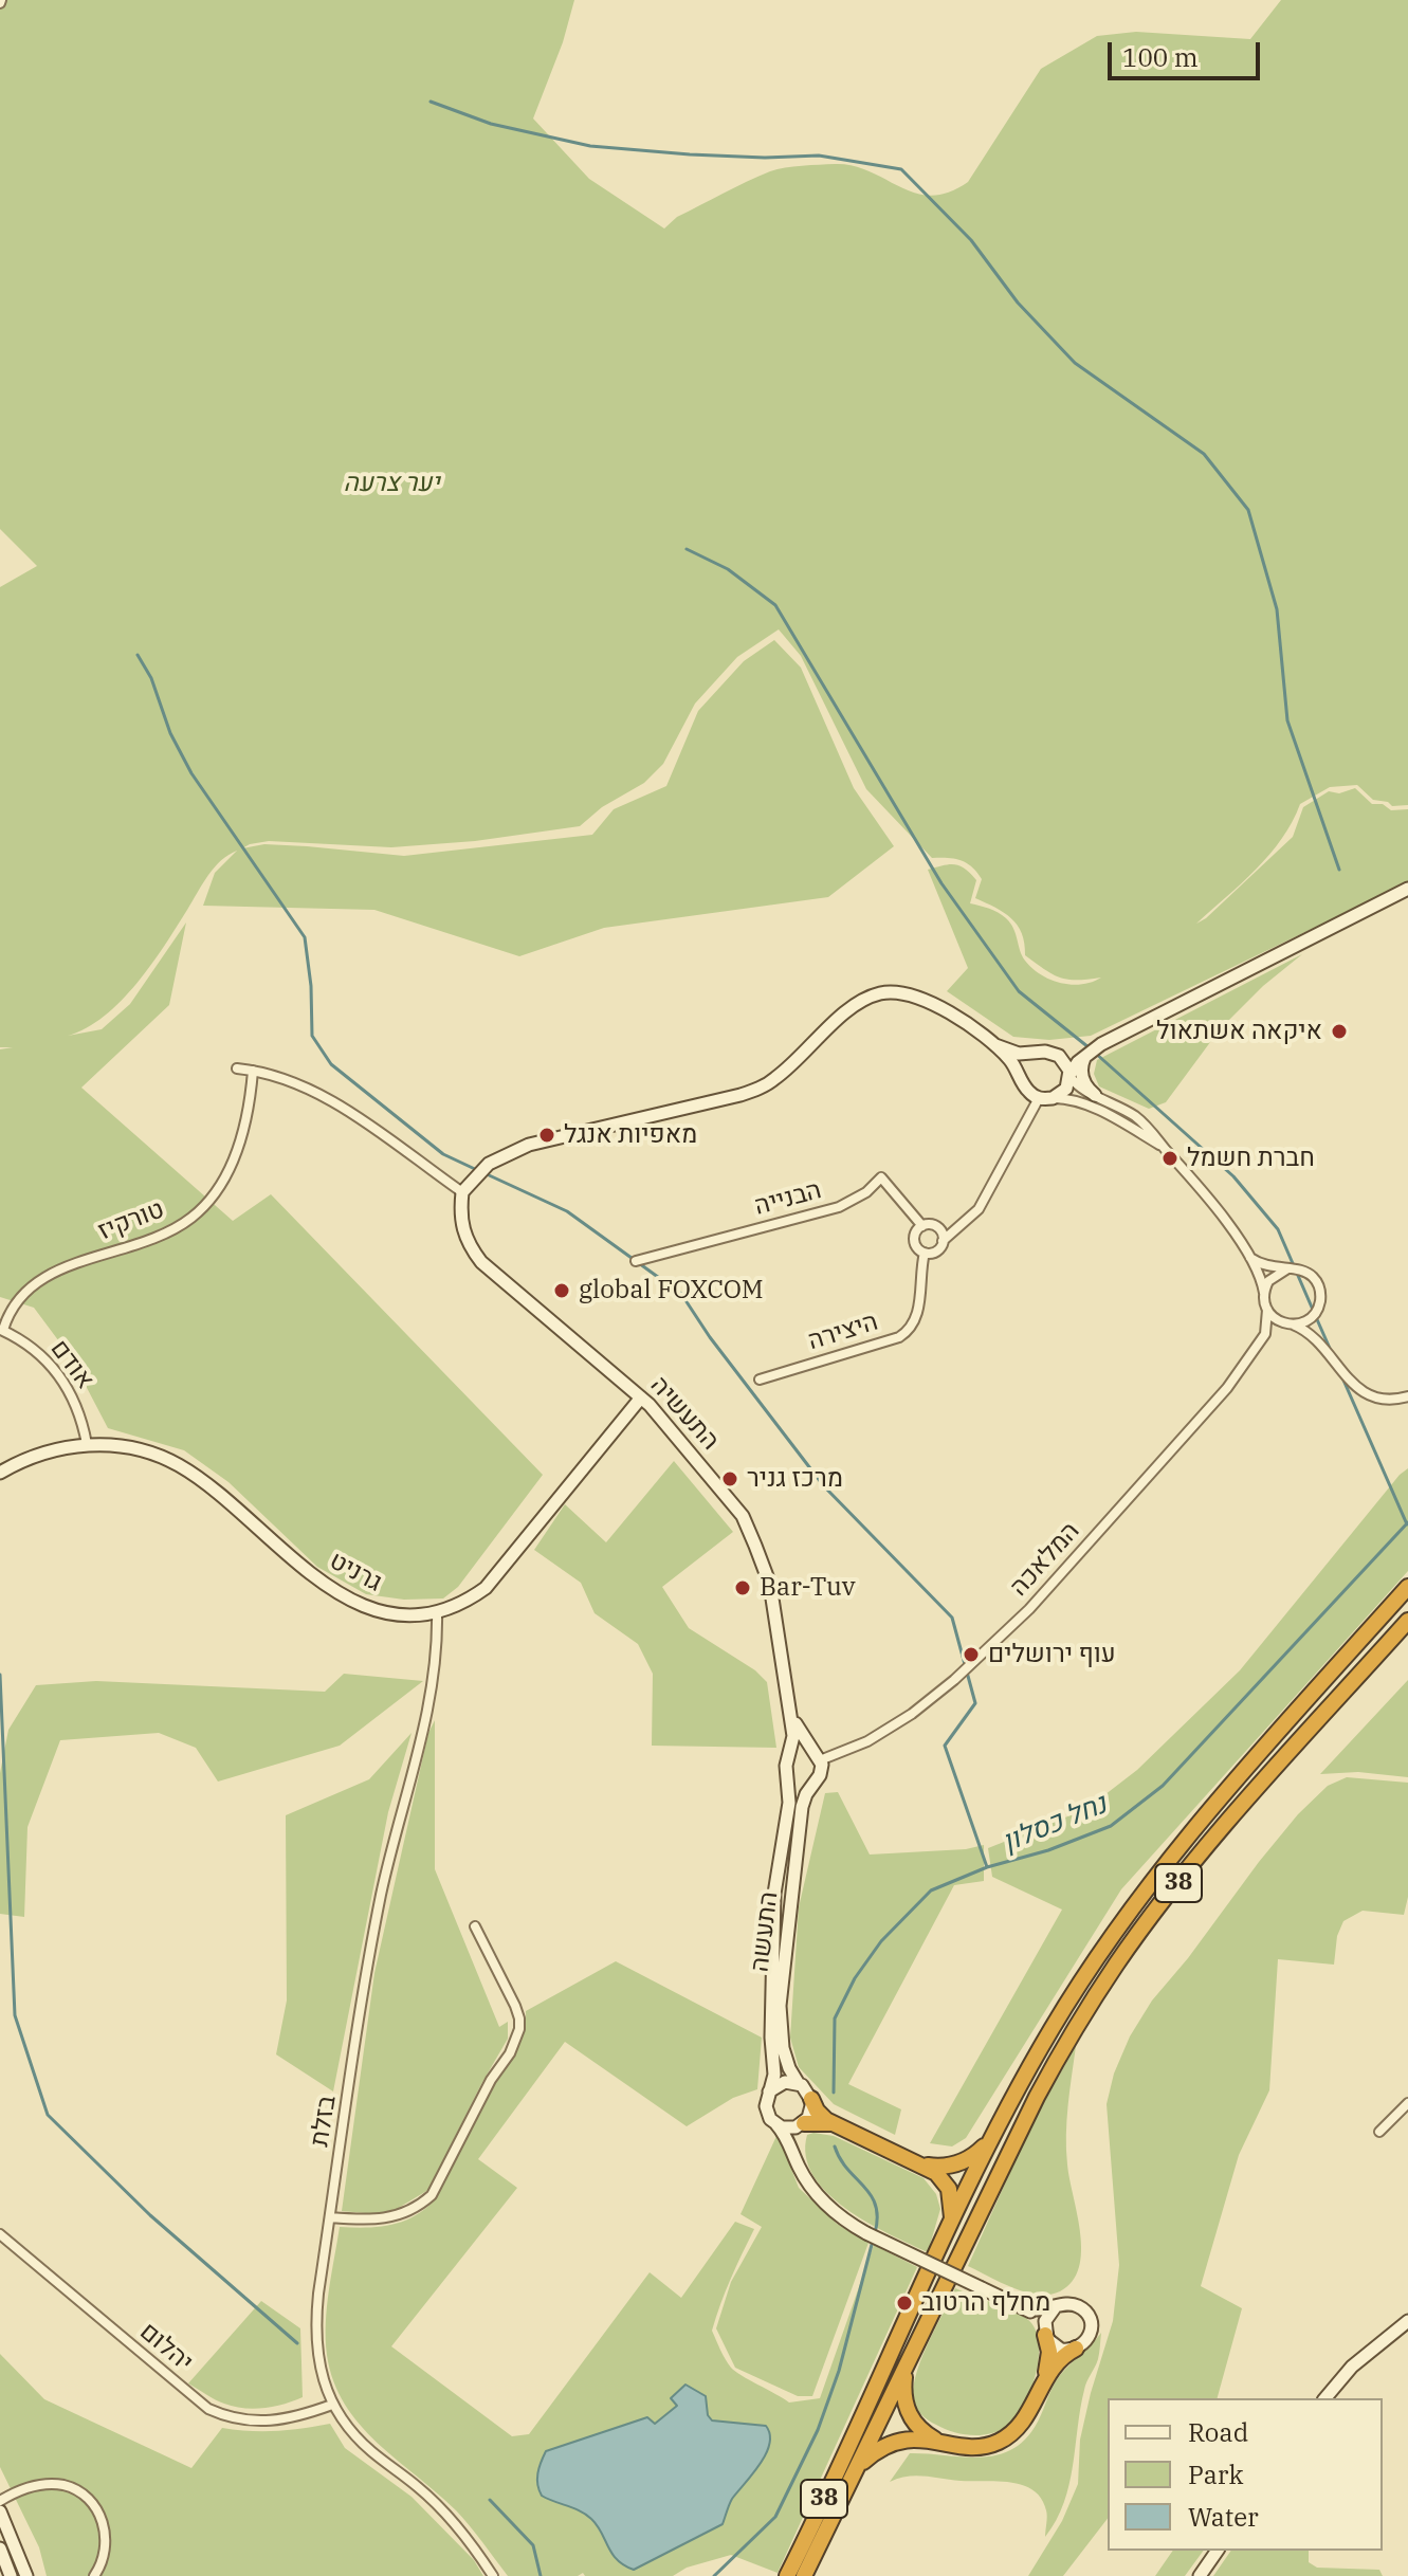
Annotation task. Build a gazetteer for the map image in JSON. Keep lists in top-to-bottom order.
{
  "streets": {
    "highway": ["38"],
    "street": [
      "הבנייה",
      "טורקיז",
      "היצירה",
      "אודם",
      "התעשיה",
      "המלאכה",
      "גרניט",
      "התעשה",
      "בזלת",
      "יהלום"
    ]
  },
  "crossings": [
    ["הבנייה", "היצירה"],
    ["טורקיז", "אודם"],
    ["אודם", "גרניט"],
    ["התעשיה", "המלאכה"],
    ["התעשיה", "גרניט"],
    ["התעשיה", "התעשה"],
    ["המלאכה", "התעשה"],
    ["גרניט", "בזלת"],
    ["בזלת", "יהלום"]
  ],
  "water": ["נחל כסלון"],
  "parks": ["יער צרעה"],
  "places": [
    "איקאה אשתאול",
    "מאפיות אנגל",
    "חברת חשמל",
    "global FOXCOM",
    "מרכז גניר",
    "Bar-Tuv",
    "עוף ירושלים",
    "מחלף הרטוב"
  ],
  "legend": ["Road", "Park", "Water"],
  "scale_bar": "100 m"
}
